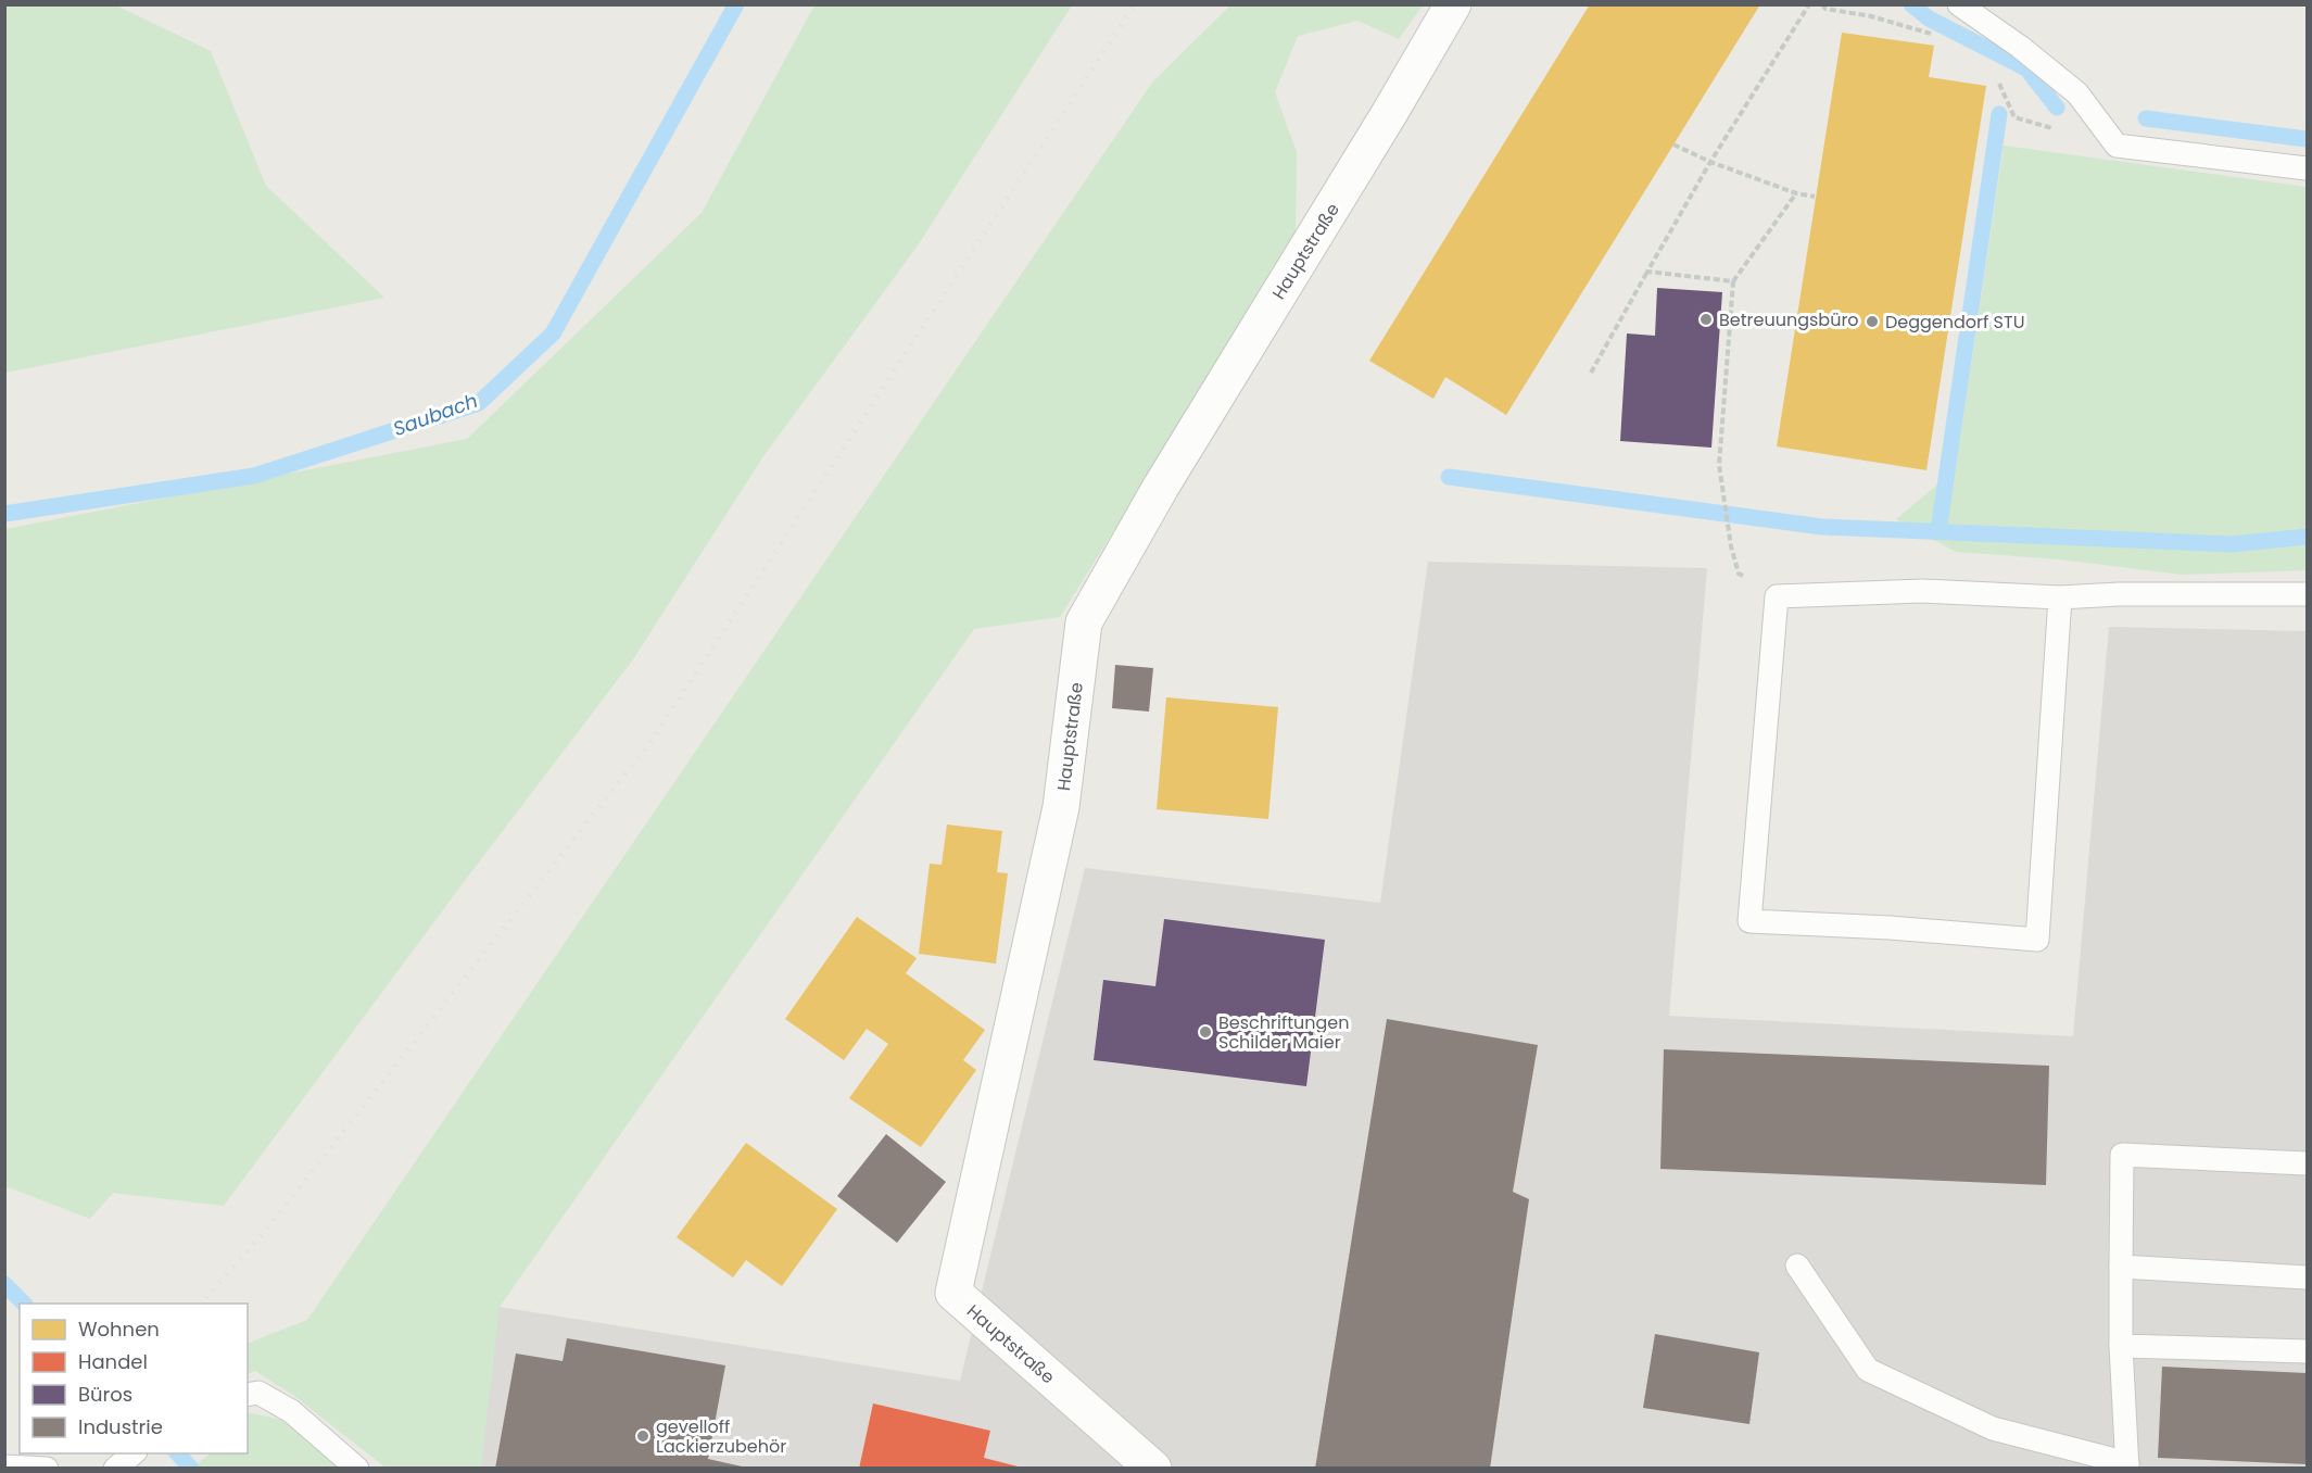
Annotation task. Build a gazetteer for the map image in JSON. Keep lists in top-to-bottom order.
{
  "streets": {
    "street": ["Hauptstraße"]
  },
  "water": ["Saubach"],
  "places": [
    "Betreuungsbüro",
    "Deggendorf STU",
    "Beschriftungen Schilder Maier",
    "gevelloff Lackierzubehör"
  ],
  "legend": [
    "Wohnen",
    "Handel",
    "Büros",
    "Industrie"
  ]
}
